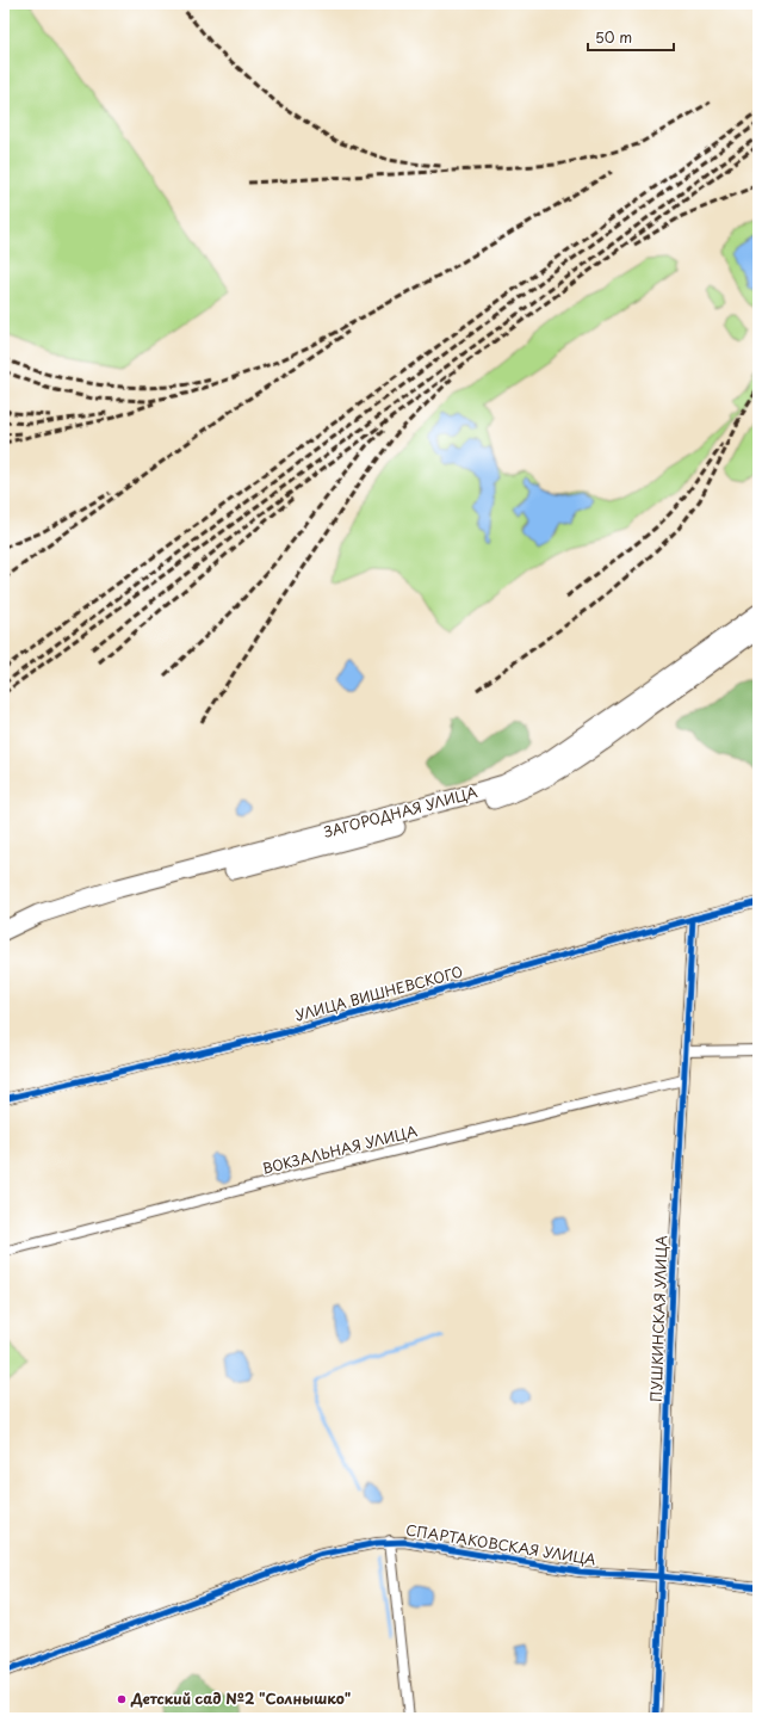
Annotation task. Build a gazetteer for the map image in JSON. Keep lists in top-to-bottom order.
{
  "streets": {
    "highway": ["ЗАГОРОДНАЯ УЛИЦА"],
    "street": [
      "УЛИЦА ВИШНЕВСКОГО",
      "ВОКЗАЛЬНАЯ УЛИЦА",
      "ПУШКИНСКАЯ УЛИЦА",
      "СПАРТАКОВСКАЯ УЛИЦА"
    ]
  },
  "crossings": [
    ["УЛИЦА ВИШНЕВСКОГО", "ПУШКИНСКАЯ УЛИЦА"],
    ["ВОКЗАЛЬНАЯ УЛИЦА", "ПУШКИНСКАЯ УЛИЦА"],
    ["ПУШКИНСКАЯ УЛИЦА", "СПАРТАКОВСКАЯ УЛИЦА"]
  ],
  "places": ["Детский сад №2 \"Солнышко\""],
  "scale_bar": "50 m"
}
